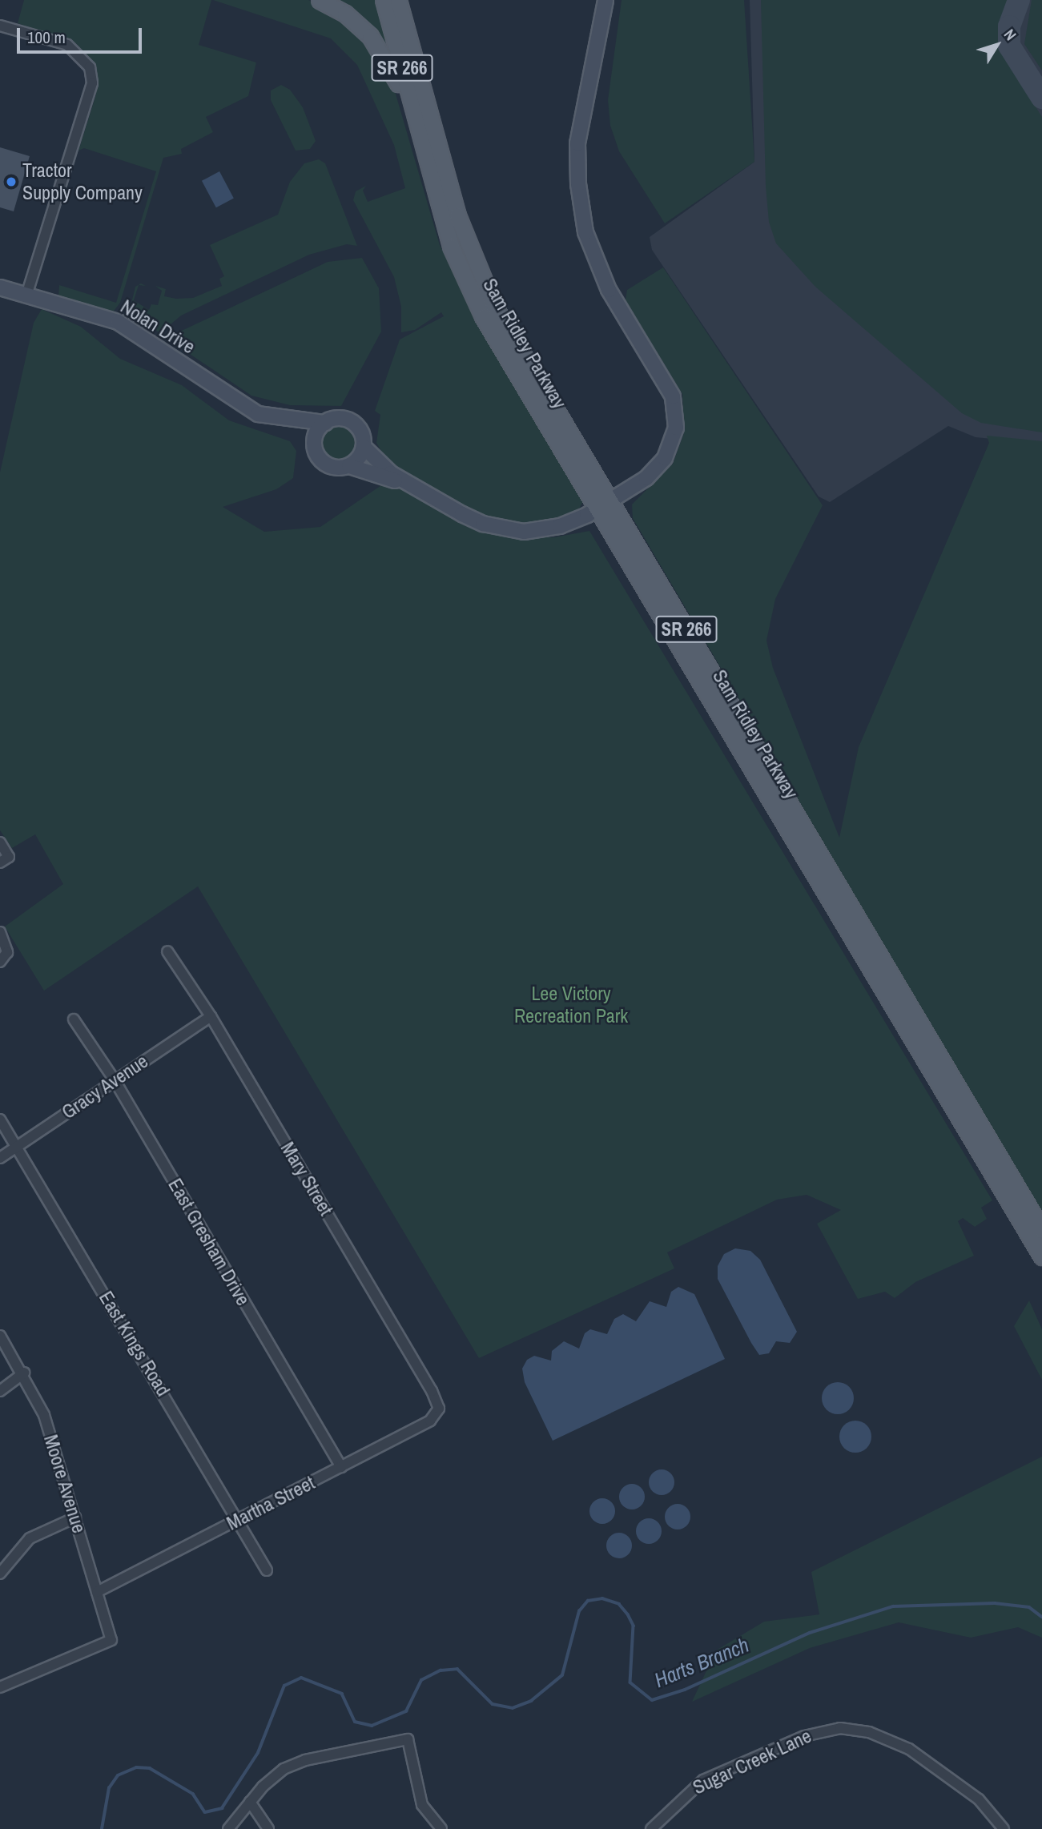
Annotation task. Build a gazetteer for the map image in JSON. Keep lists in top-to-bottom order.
{
  "streets": {
    "main road": ["SR 266", "Sam Ridley Parkway"],
    "street": [
      "Nolan Drive",
      "Gracy Avenue",
      "Mary Street",
      "East Gresham Drive",
      "East Kings Road",
      "Moore Avenue",
      "Martha Street",
      "Sugar Creek Lane"
    ]
  },
  "crossings": [
    ["Gracy Avenue", "Mary Street"],
    ["Gracy Avenue", "East Gresham Drive"],
    ["Gracy Avenue", "East Kings Road"],
    ["Mary Street", "Martha Street"],
    ["East Gresham Drive", "Martha Street"],
    ["East Kings Road", "Martha Street"],
    ["Moore Avenue", "Martha Street"]
  ],
  "water": ["Harts Branch"],
  "parks": ["Lee Victory Recreation Park"],
  "places": ["Tractor Supply Company"],
  "scale_bar": "100 m",
  "north": "top right"
}
